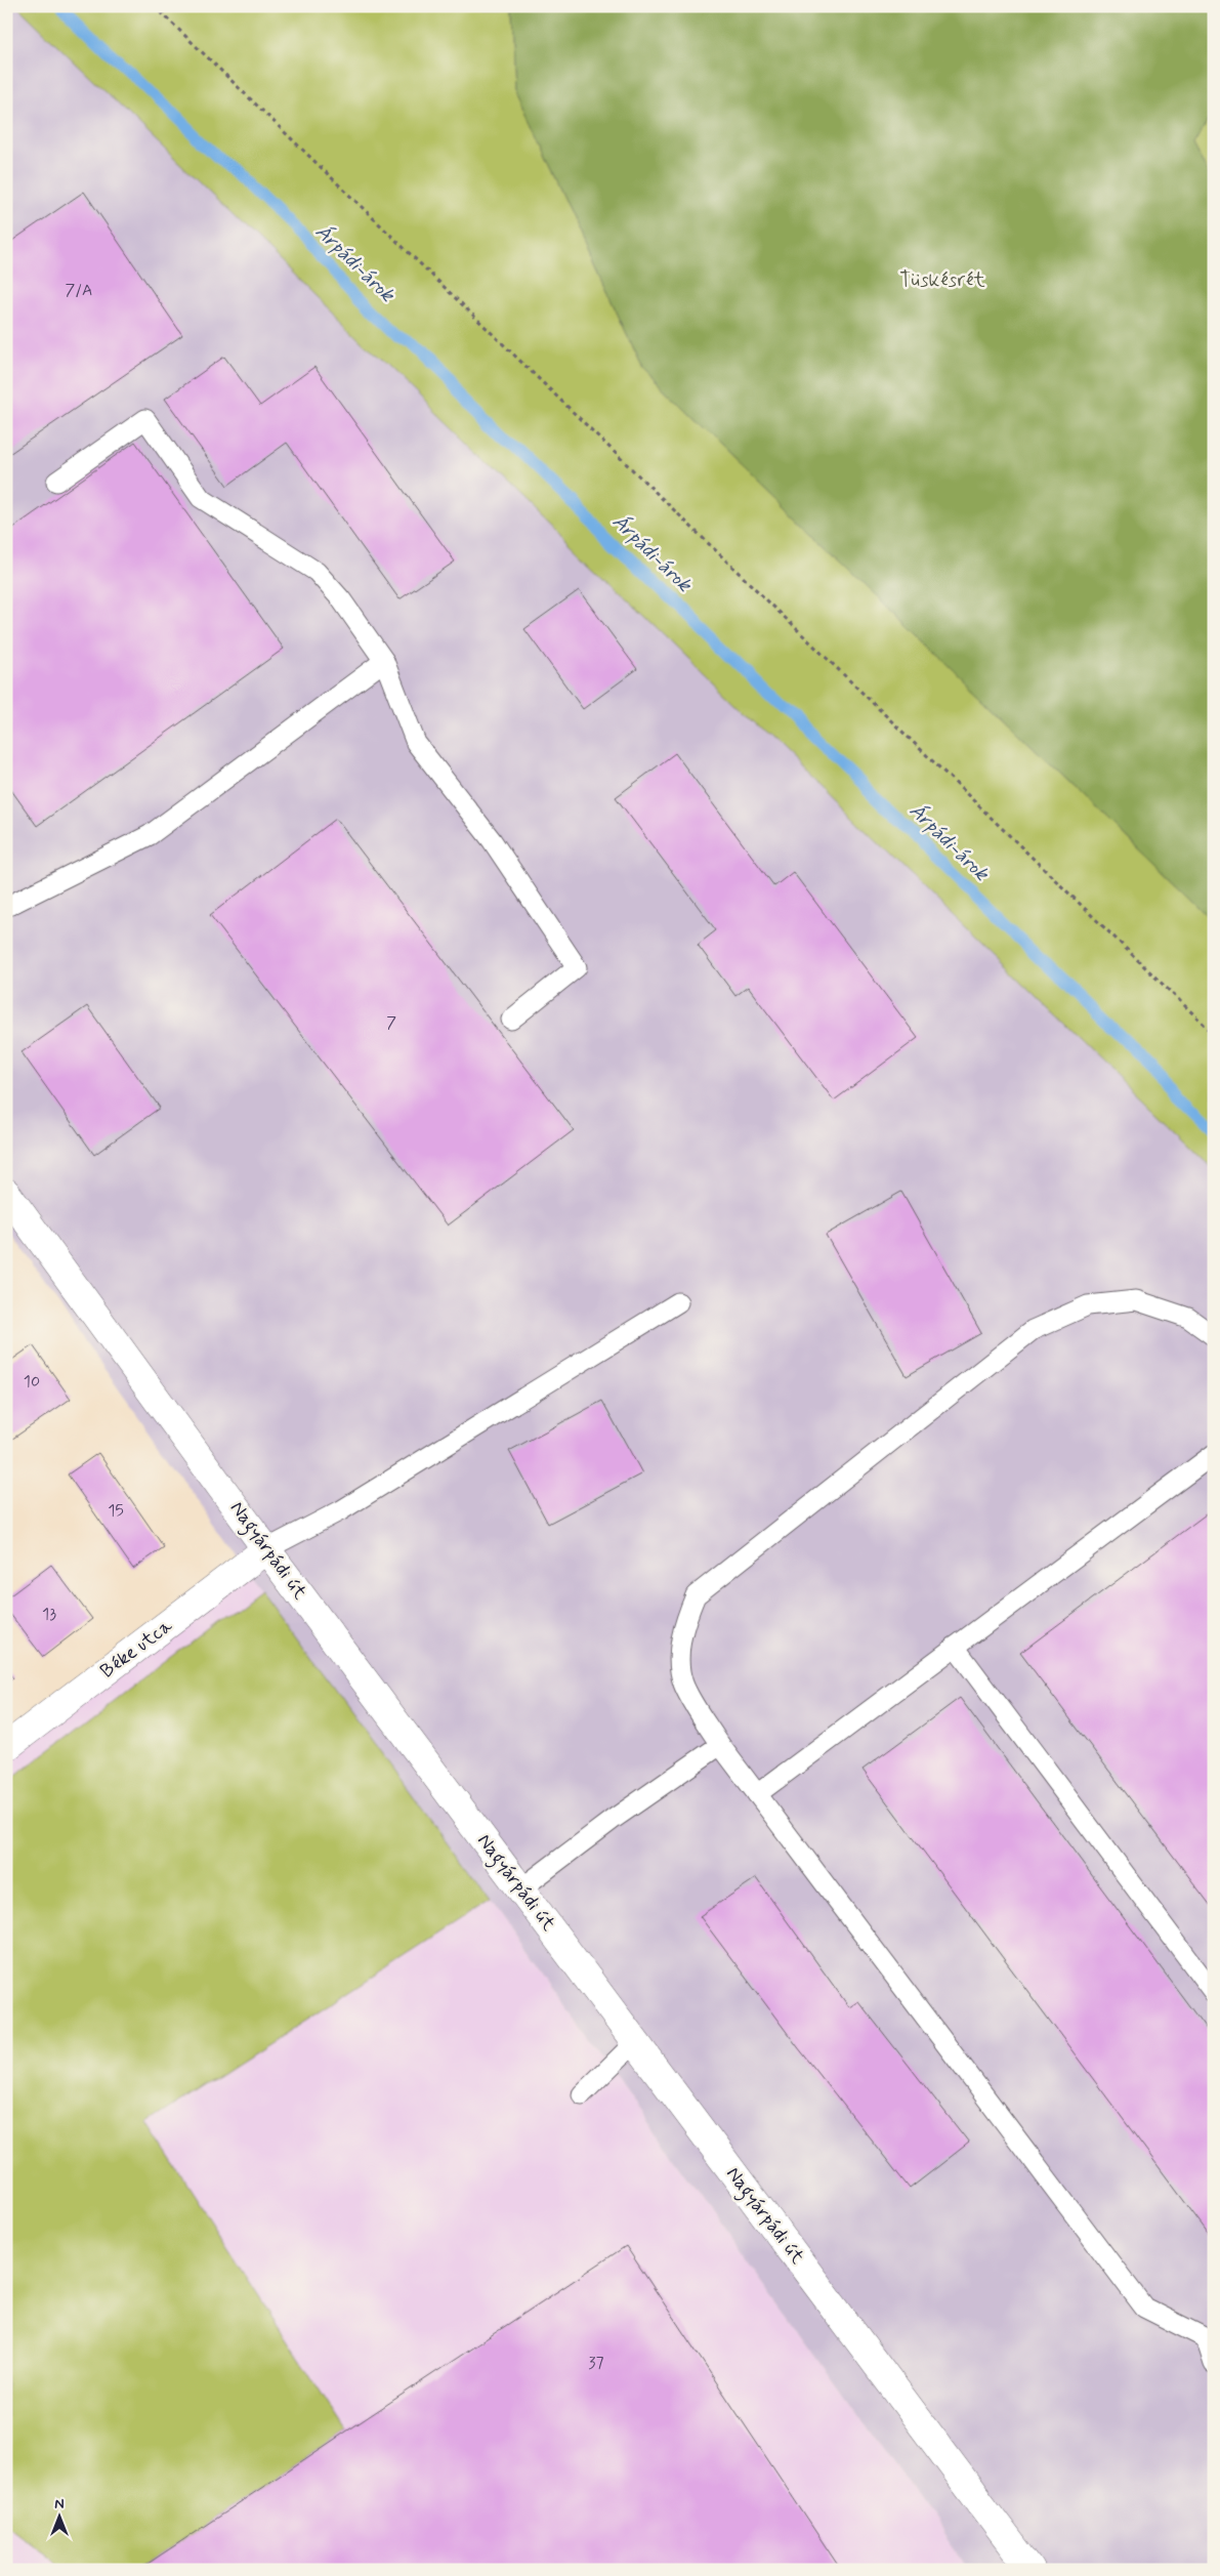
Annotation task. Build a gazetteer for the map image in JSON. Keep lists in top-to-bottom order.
{
  "streets": {
    "street": ["Nagyárpádi út", "Béke utca"]
  },
  "crossings": [
    ["Nagyárpádi út", "Béke utca"]
  ],
  "water": ["Árpádi-árok"],
  "parks": ["Tüskésrét"],
  "house_numbers": [
    "7/A",
    "7",
    "10",
    "15",
    "13",
    "37"
  ],
  "north": "top"
}
